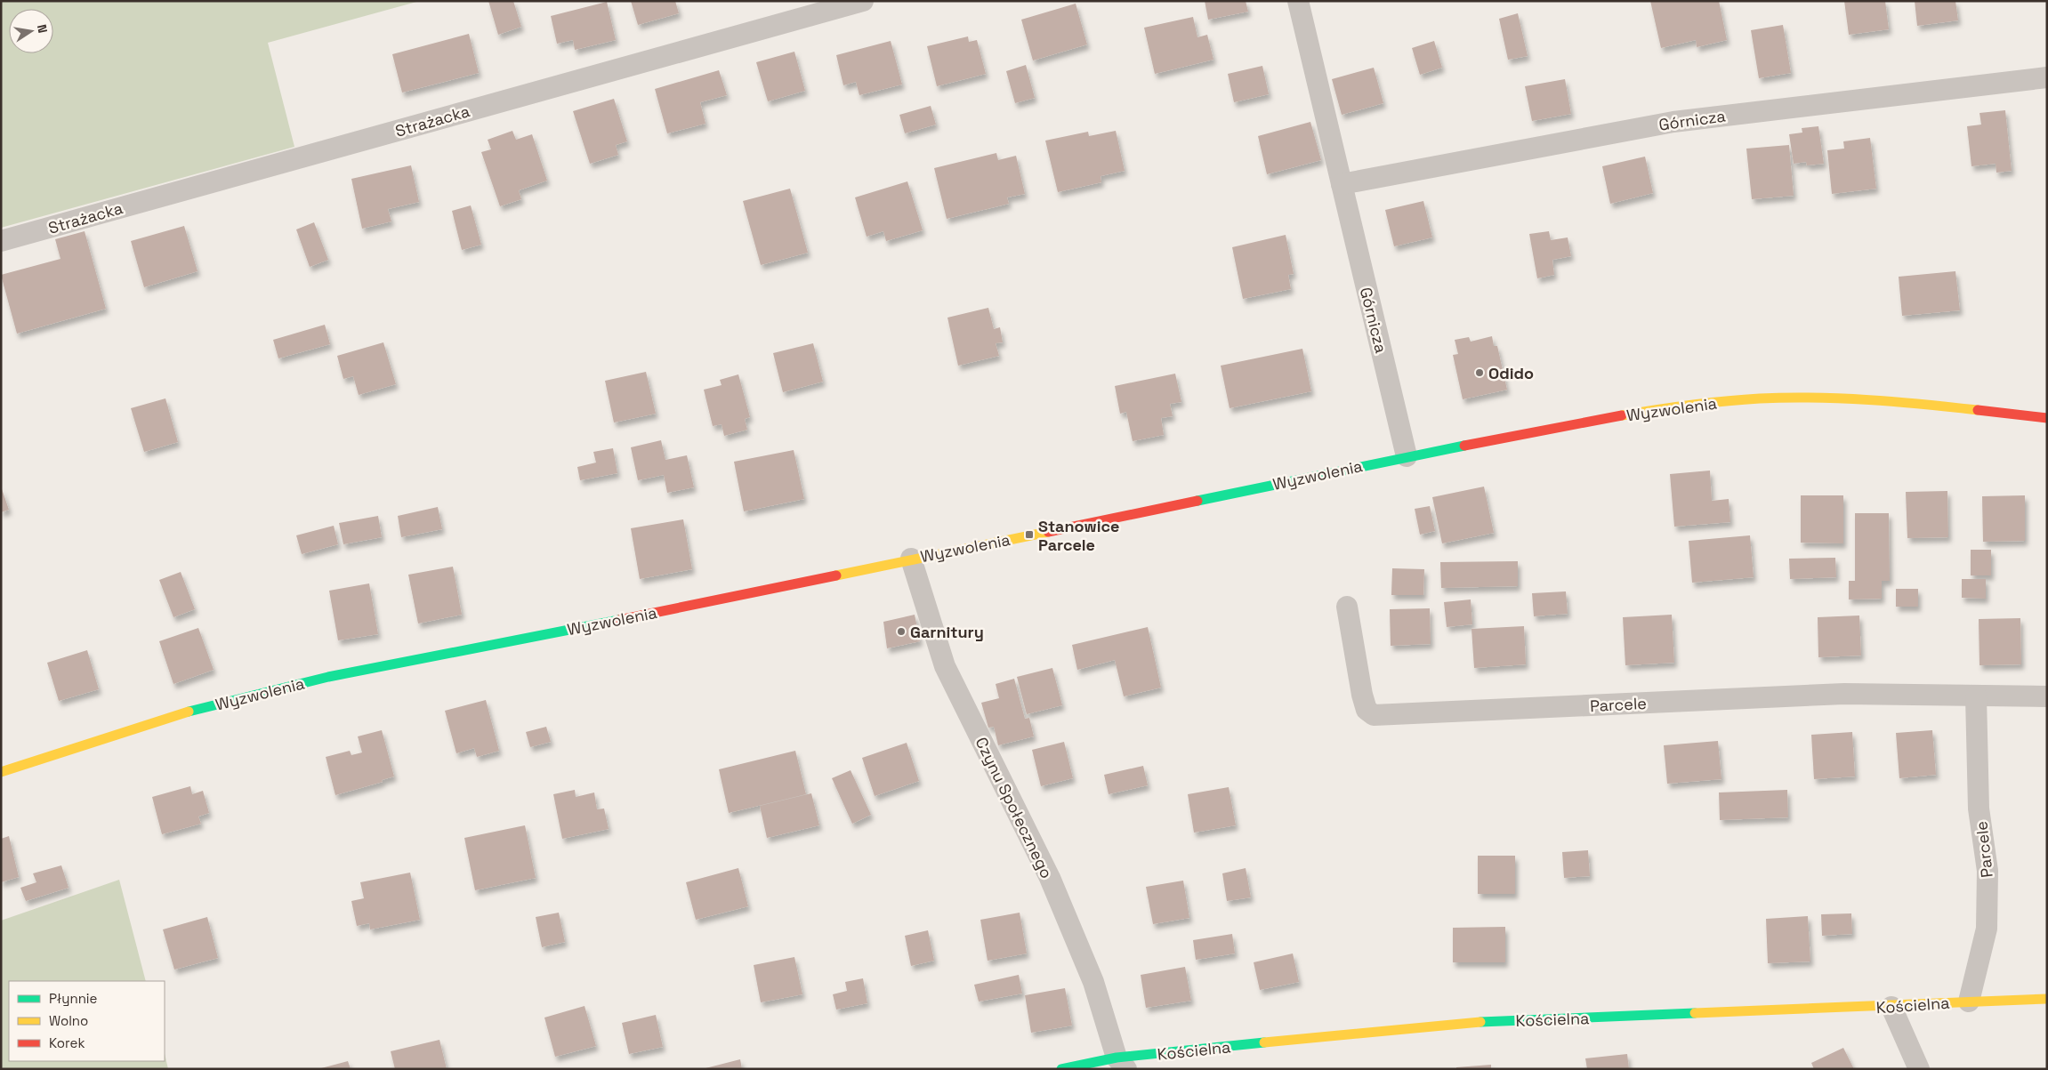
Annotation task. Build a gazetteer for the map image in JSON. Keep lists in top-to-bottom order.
{
  "streets": {
    "main road": ["Wyzwolenia", "Kościelna"],
    "street": [
      "Górnicza",
      "Strażacka",
      "Parcele",
      "Czynu Społecznego"
    ]
  },
  "crossings": [
    ["Górnicza", "Wyzwolenia"],
    ["Wyzwolenia", "Czynu Społecznego"],
    ["Parcele", "Kościelna"],
    ["Czynu Społecznego", "Kościelna"]
  ],
  "places": {
    "other": ["Odido", "Garnitury"],
    "transit": ["Stanowice Parcele"]
  },
  "legend": ["Płynnie", "Wolno", "Korek"],
  "north": "right"
}
